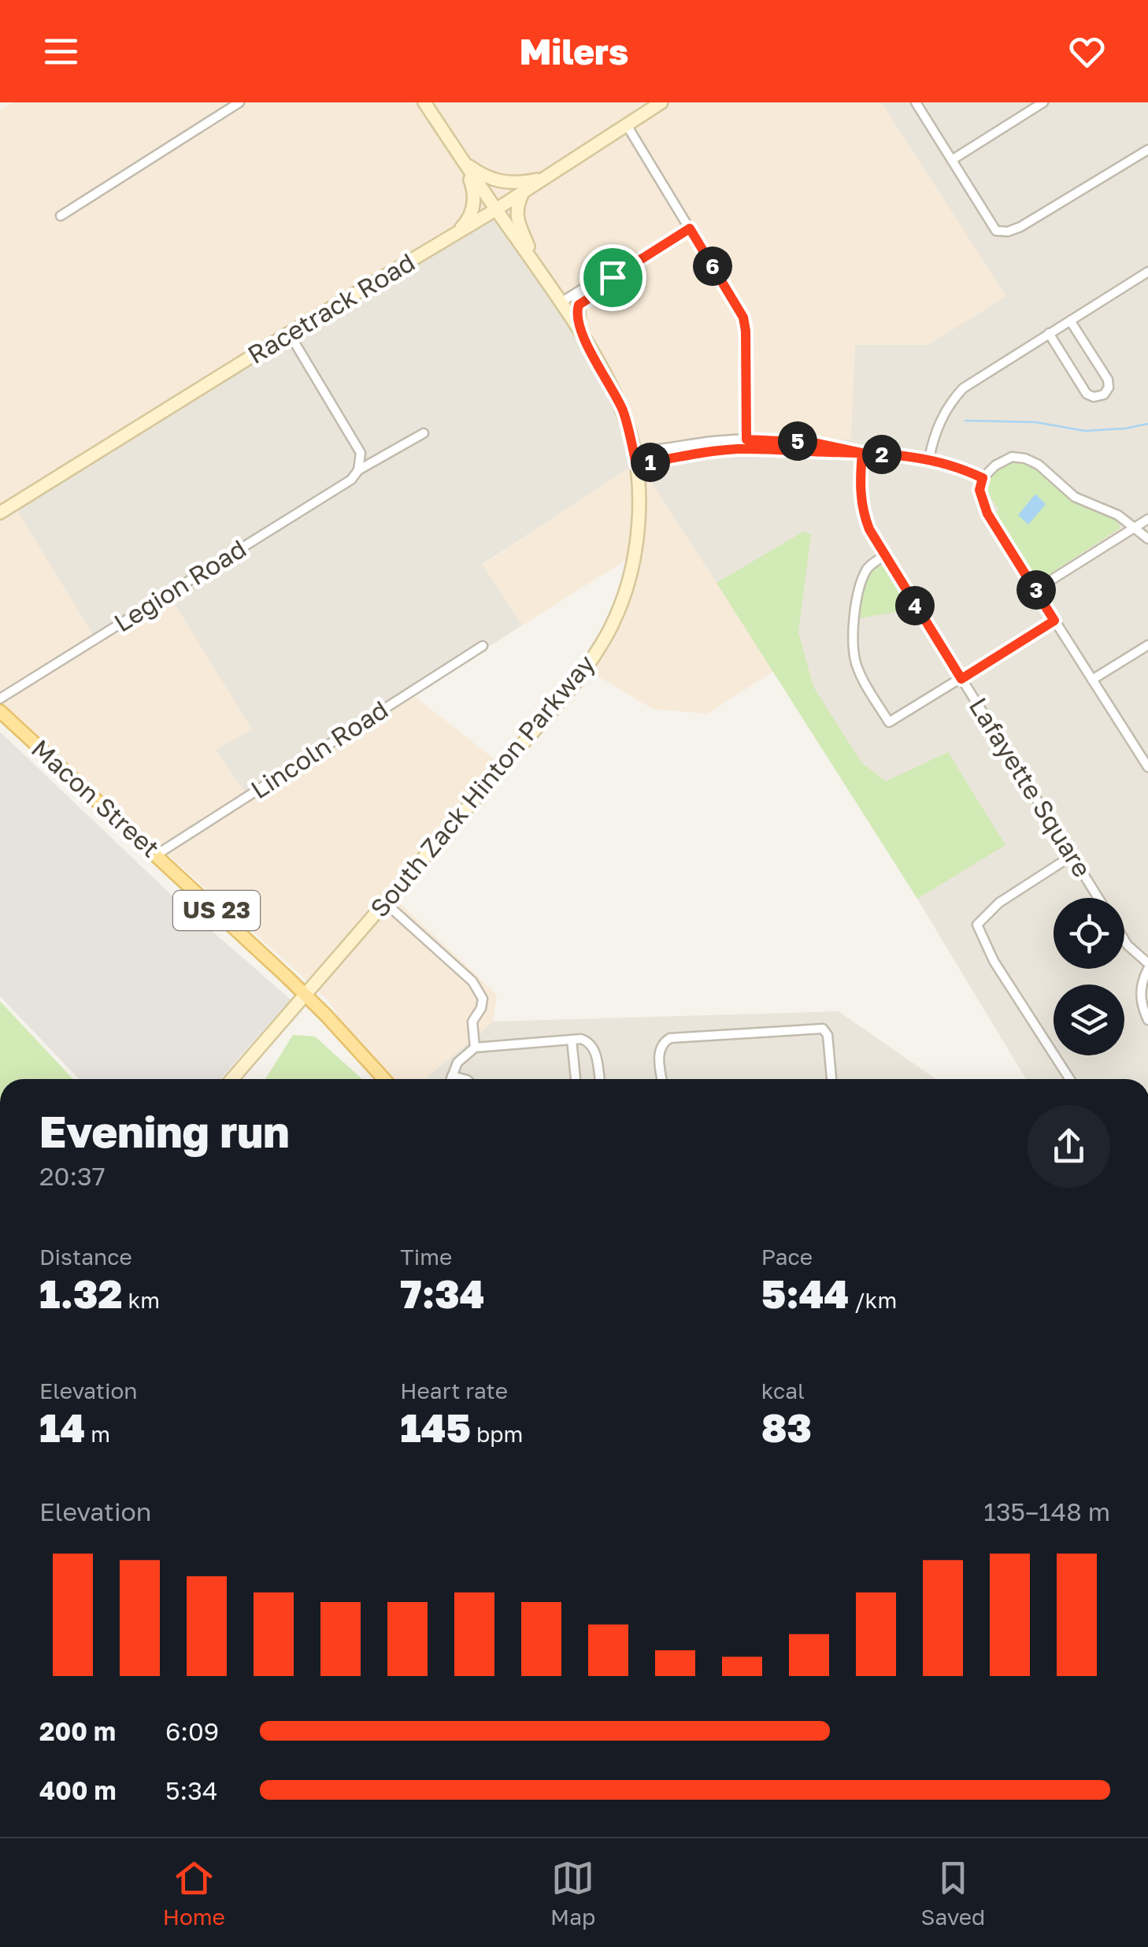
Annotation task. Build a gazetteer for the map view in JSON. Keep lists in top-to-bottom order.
{
  "streets": {
    "main road": [
      "Racetrack Road",
      "South Zack Hinton Parkway",
      "Macon Street",
      "US 23"
    ],
    "street": ["Legion Road", "Lincoln Road", "Lafayette Square"]
  },
  "crossings": [
    ["Racetrack Road", "South Zack Hinton Parkway"],
    ["Lincoln Road", "Macon Street"],
    ["South Zack Hinton Parkway", "Macon Street"]
  ],
  "page": {
    "header": "Milers",
    "pins": [
      "6",
      "5",
      "2",
      "1",
      "3",
      "4"
    ],
    "heading": ["Evening run", "20:37"],
    "stats": [
      ["Distance", "1.32 km"],
      ["Time", "7:34"],
      ["Pace", "5:44 /km"],
      ["Elevation", "14 m"],
      ["Heart rate", "145 bpm"],
      ["kcal", "83"]
    ],
    "chart": ["Elevation", "135–148 m"],
    "list": [
      {
        "name": "200 m",
        "note": "6:09"
      },
      {
        "name": "400 m",
        "note": "5:34"
      }
    ],
    "tabs": ["Home", "Map", "Saved"]
  }
}
